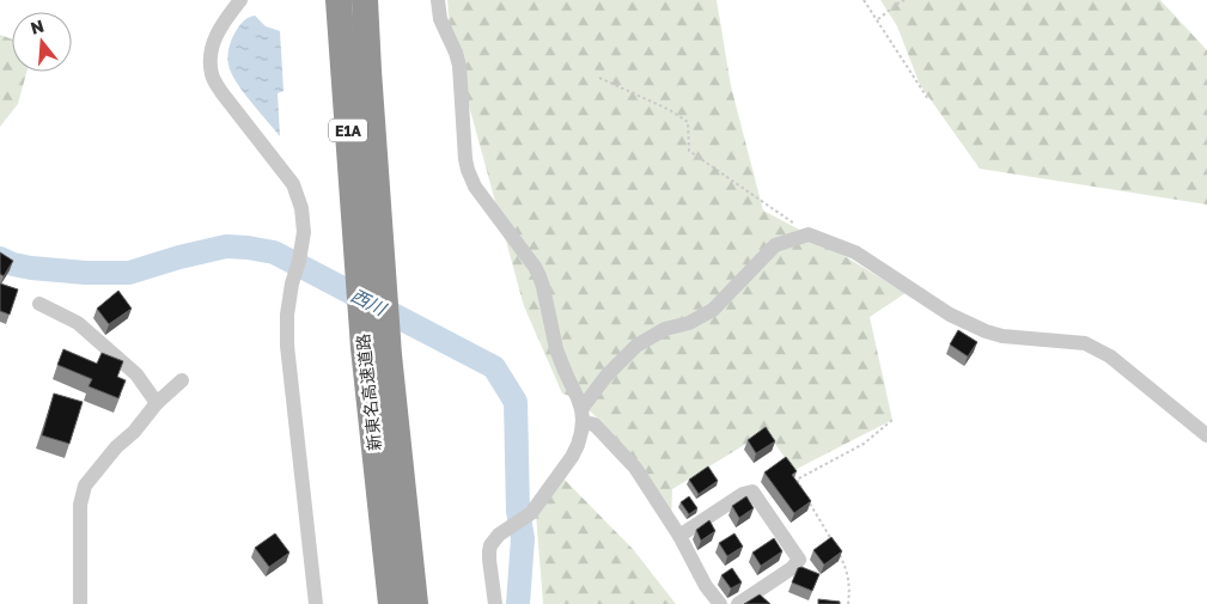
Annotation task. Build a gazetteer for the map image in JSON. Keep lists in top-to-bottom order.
{
  "streets": {
    "highway": ["E1A", "新東名高速道路"]
  },
  "water": ["西川"],
  "north": "top"
}
